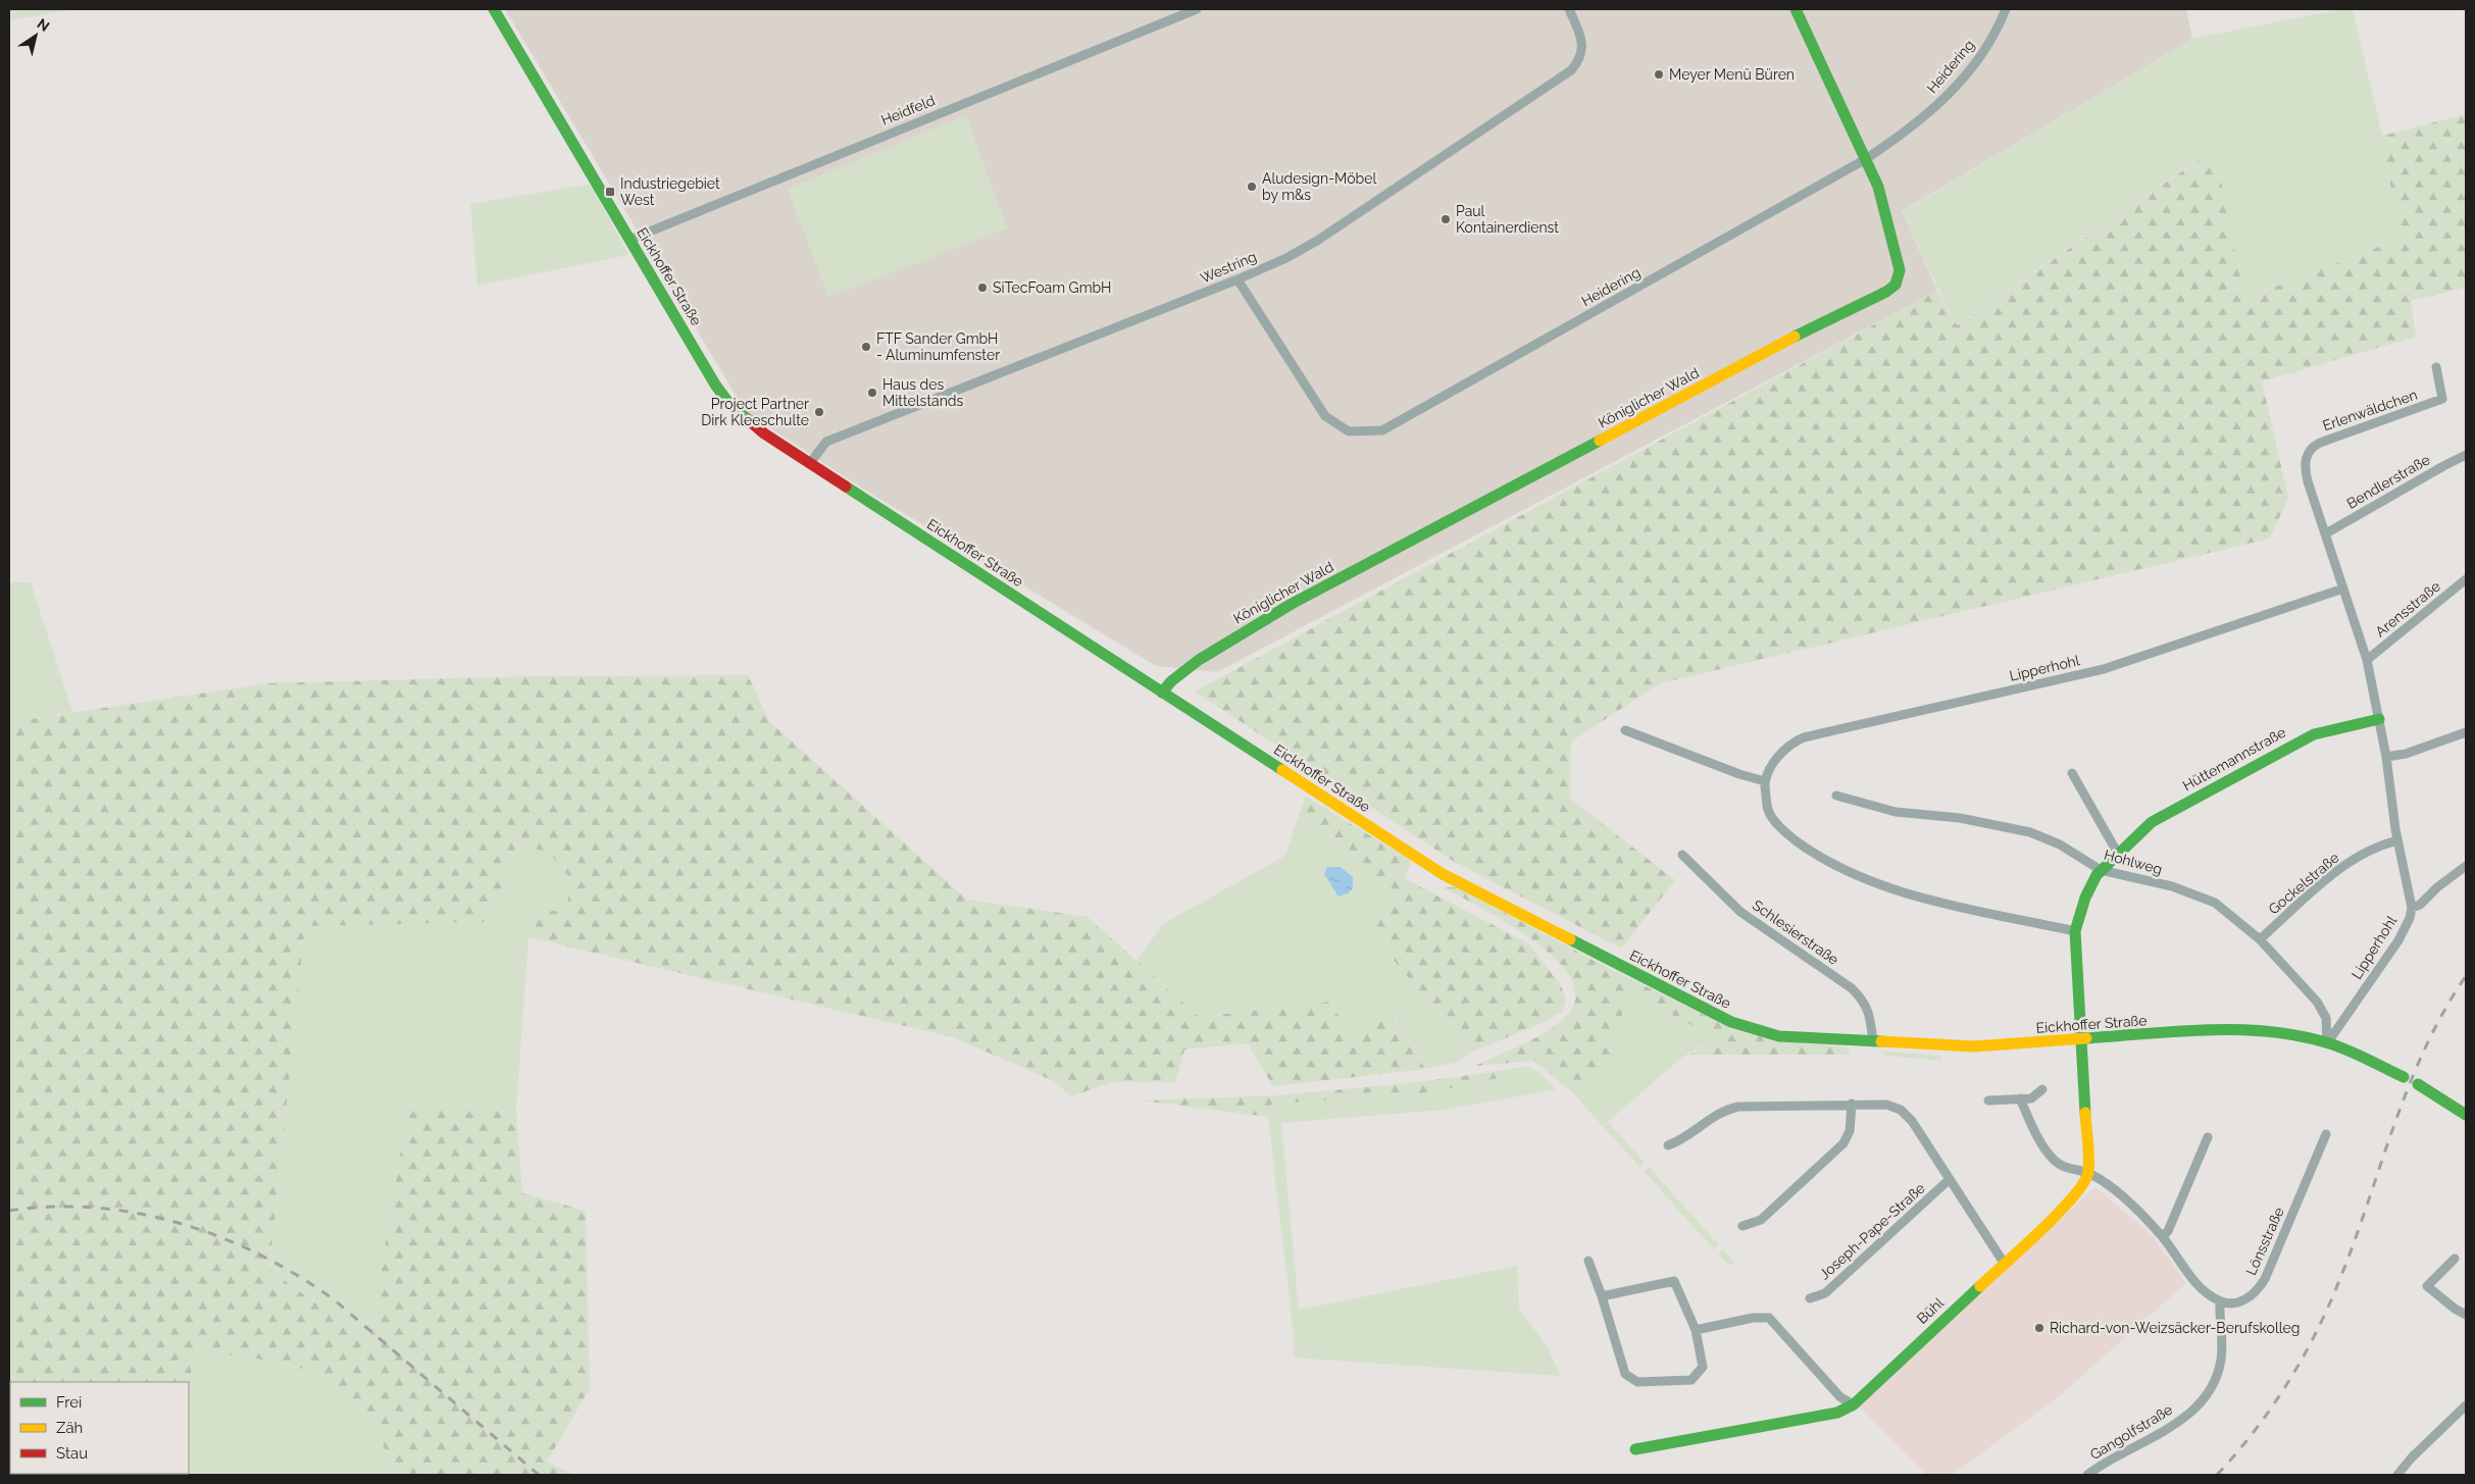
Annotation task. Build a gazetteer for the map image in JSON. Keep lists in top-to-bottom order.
{
  "streets": {
    "main road": [
      "Eickhoffer Straße",
      "Königlicher Wald",
      "Hüttemannstraße",
      "Bühl"
    ],
    "street": [
      "Heidering",
      "Heidfeld",
      "Westring",
      "Erlenwäldchen",
      "Bendlerstraße",
      "Arensstraße",
      "Lipperhohl",
      "Hohlweg",
      "Gockelstraße",
      "Schlesierstraße",
      "Joseph-Pape-Straße",
      "Lönsstraße",
      "Gangolfstraße"
    ]
  },
  "crossings": [
    ["Heidering", "Westring"],
    ["Heidering", "Königlicher Wald"],
    ["Heidfeld", "Eickhoffer Straße"],
    ["Westring", "Eickhoffer Straße"],
    ["Eickhoffer Straße", "Königlicher Wald"],
    ["Eickhoffer Straße", "Lipperhohl"],
    ["Eickhoffer Straße", "Hüttemannstraße"],
    ["Eickhoffer Straße", "Hohlweg"],
    ["Eickhoffer Straße", "Schlesierstraße"],
    ["Erlenwäldchen", "Lipperhohl"],
    ["Bendlerstraße", "Lipperhohl"],
    ["Arensstraße", "Lipperhohl"],
    ["Lipperhohl", "Hüttemannstraße"],
    ["Lipperhohl", "Hohlweg"],
    ["Lipperhohl", "Gockelstraße"],
    ["Hüttemannstraße", "Hohlweg"],
    ["Hohlweg", "Gockelstraße"],
    ["Lönsstraße", "Gangolfstraße"]
  ],
  "places": {
    "other": [
      "Meyer Menü Büren",
      "Aludesign-Möbel by m&s",
      "Paul Kontainerdienst",
      "SiTecFoam GmbH",
      "FTF Sander GmbH - Aluminumfenster",
      "Haus des Mittelstands",
      "Project Partner Dirk Kleeschulte",
      "Richard-von-Weizsäcker-Berufskolleg"
    ],
    "transit": ["Industriegebiet West"]
  },
  "legend": ["Frei", "Zäh", "Stau"],
  "north": "top right"
}
